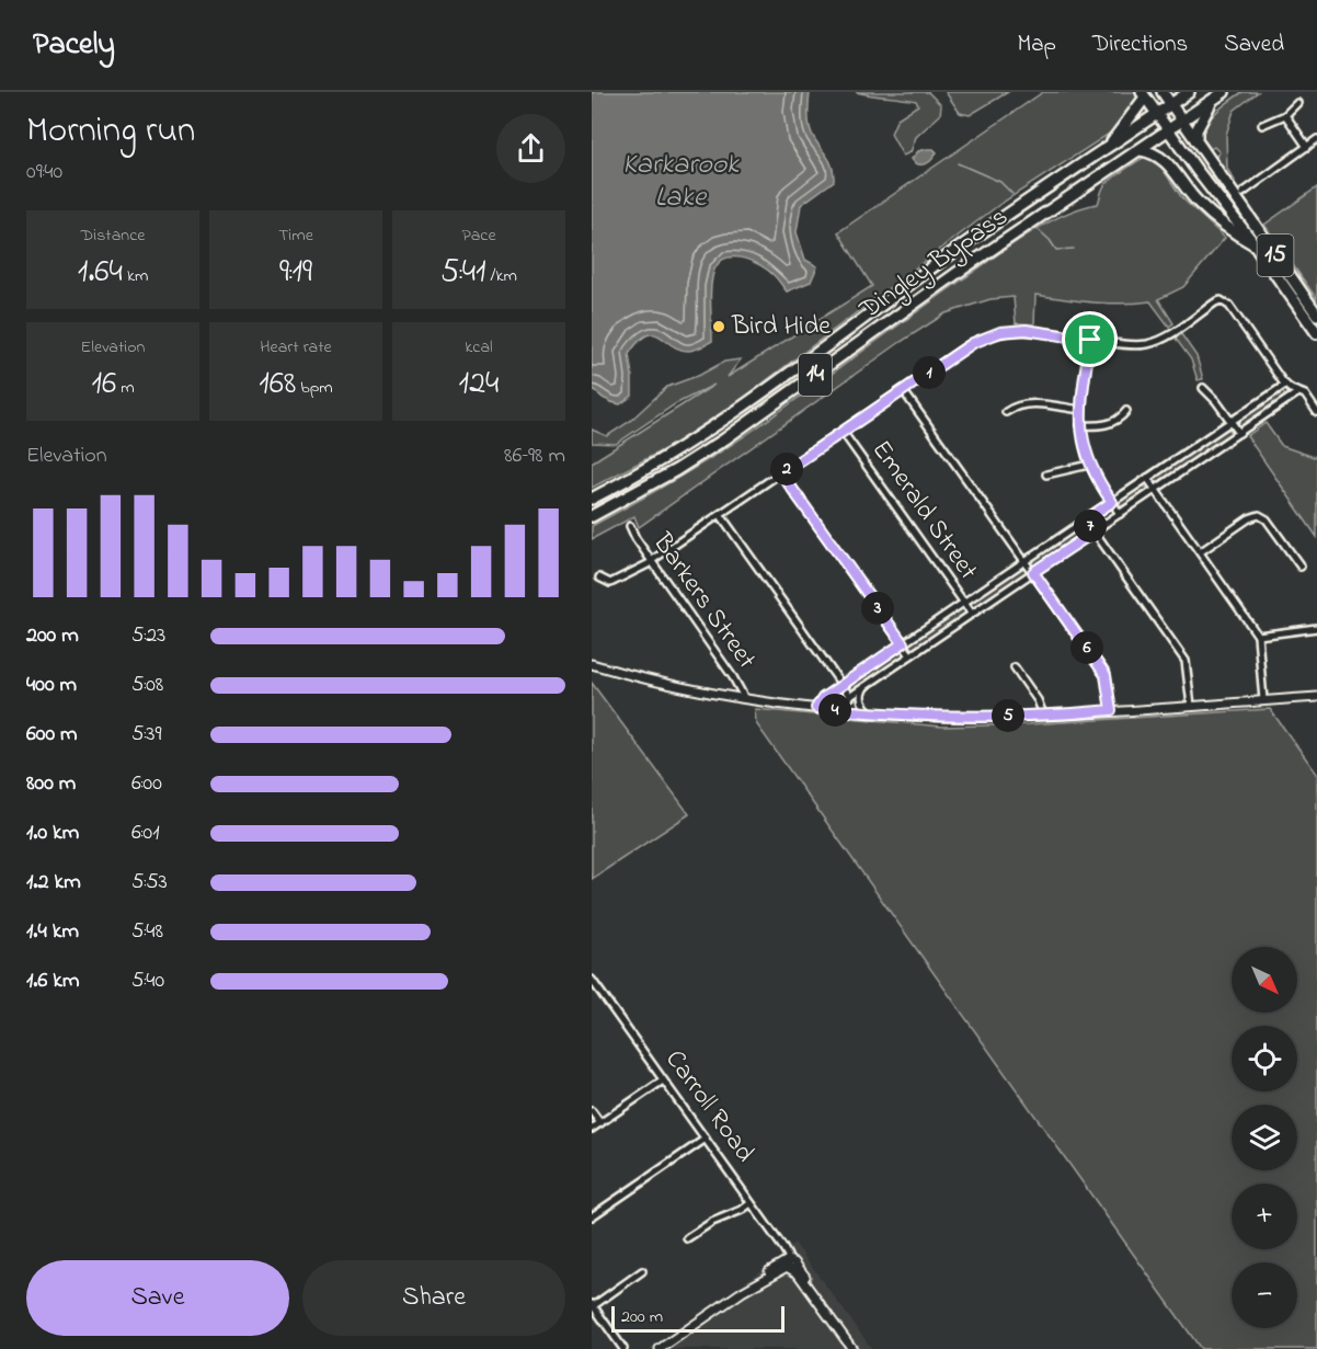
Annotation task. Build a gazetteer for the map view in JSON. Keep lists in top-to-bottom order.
{
  "streets": {
    "highway": ["15", "Dingley Bypass", "14"],
    "main road": ["Carroll Road"],
    "street": ["Emerald Street", "Barkers Street"]
  },
  "crossings": [
    ["15", "Dingley Bypass"],
    ["15", "14"],
    ["Dingley Bypass", "14"]
  ],
  "water": ["Karkarook Lake"],
  "places": ["Bird Hide"],
  "scale_bar": "200 m",
  "north": "bottom right",
  "page": {
    "header": "Pacely",
    "nav": ["Map", "Directions", "Saved"],
    "heading": ["Morning run", "09:40"],
    "stats": [
      ["Distance", "1.64 km"],
      ["Time", "9:19"],
      ["Pace", "5:41 /km"],
      ["Elevation", "16 m"],
      ["Heart rate", "168 bpm"],
      ["kcal", "124"]
    ],
    "pins": [
      "1",
      "2",
      "7",
      "3",
      "6",
      "4",
      "5"
    ],
    "chart": ["Elevation", "86–98 m"],
    "list": [
      {
        "name": "200 m",
        "note": "5:23"
      },
      {
        "name": "400 m",
        "note": "5:08"
      },
      {
        "name": "600 m",
        "note": "5:39"
      },
      {
        "name": "800 m",
        "note": "6:00"
      },
      {
        "name": "1.0 km",
        "note": "6:01"
      },
      {
        "name": "1.2 km",
        "note": "5:53"
      },
      {
        "name": "1.4 km",
        "note": "5:48"
      },
      {
        "name": "1.6 km",
        "note": "5:40"
      }
    ],
    "map_buttons": ["+", "−"],
    "buttons": ["Save", "Share"],
    "scale": "200 m"
  }
}
